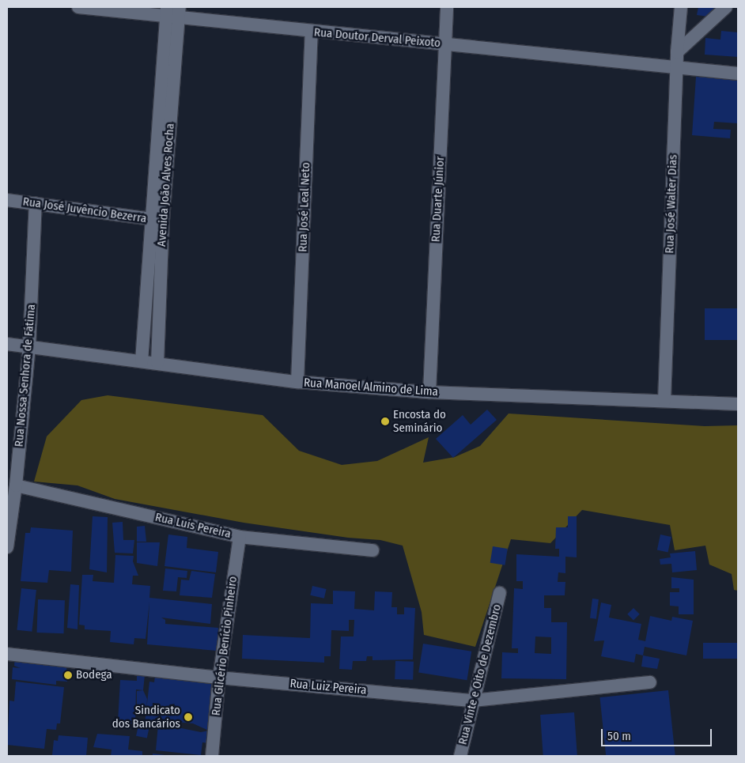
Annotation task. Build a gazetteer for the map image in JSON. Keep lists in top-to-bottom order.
{
  "streets": {
    "street": [
      "Rua Doutor Derval Peixoto",
      "Avenida João Alves Rocha",
      "Rua Duarte Júnior",
      "Rua José Walter Dias",
      "Rua José Leal Neto",
      "Rua José Juvêncio Bezerra",
      "Rua Nossa Senhora de Fátima",
      "Rua Manoel Almino de Lima",
      "Rua Luís Pereira",
      "Rua Glicério Benício Pinheiro",
      "Rua Vinte e Oito de Dezembro",
      "Rua Luiz Pereira"
    ]
  },
  "crossings": [
    ["Rua Doutor Derval Peixoto", "Avenida João Alves Rocha"],
    ["Rua Doutor Derval Peixoto", "Rua Duarte Júnior"],
    ["Rua Doutor Derval Peixoto", "Rua José Walter Dias"],
    ["Rua Doutor Derval Peixoto", "Rua José Leal Neto"],
    ["Avenida João Alves Rocha", "Rua José Juvêncio Bezerra"],
    ["Avenida João Alves Rocha", "Rua Manoel Almino de Lima"],
    ["Rua Duarte Júnior", "Rua Manoel Almino de Lima"],
    ["Rua José Walter Dias", "Rua Manoel Almino de Lima"],
    ["Rua José Leal Neto", "Rua Manoel Almino de Lima"],
    ["Rua José Juvêncio Bezerra", "Rua Nossa Senhora de Fátima"],
    ["Rua Nossa Senhora de Fátima", "Rua Manoel Almino de Lima"],
    ["Rua Nossa Senhora de Fátima", "Rua Luís Pereira"],
    ["Rua Luís Pereira", "Rua Glicério Benício Pinheiro"],
    ["Rua Glicério Benício Pinheiro", "Rua Luiz Pereira"],
    ["Rua Vinte e Oito de Dezembro", "Rua Luiz Pereira"]
  ],
  "places": ["Encosta do Seminário", "Bodega", "Sindicato dos Bancários"],
  "scale_bar": "50 m"
}
